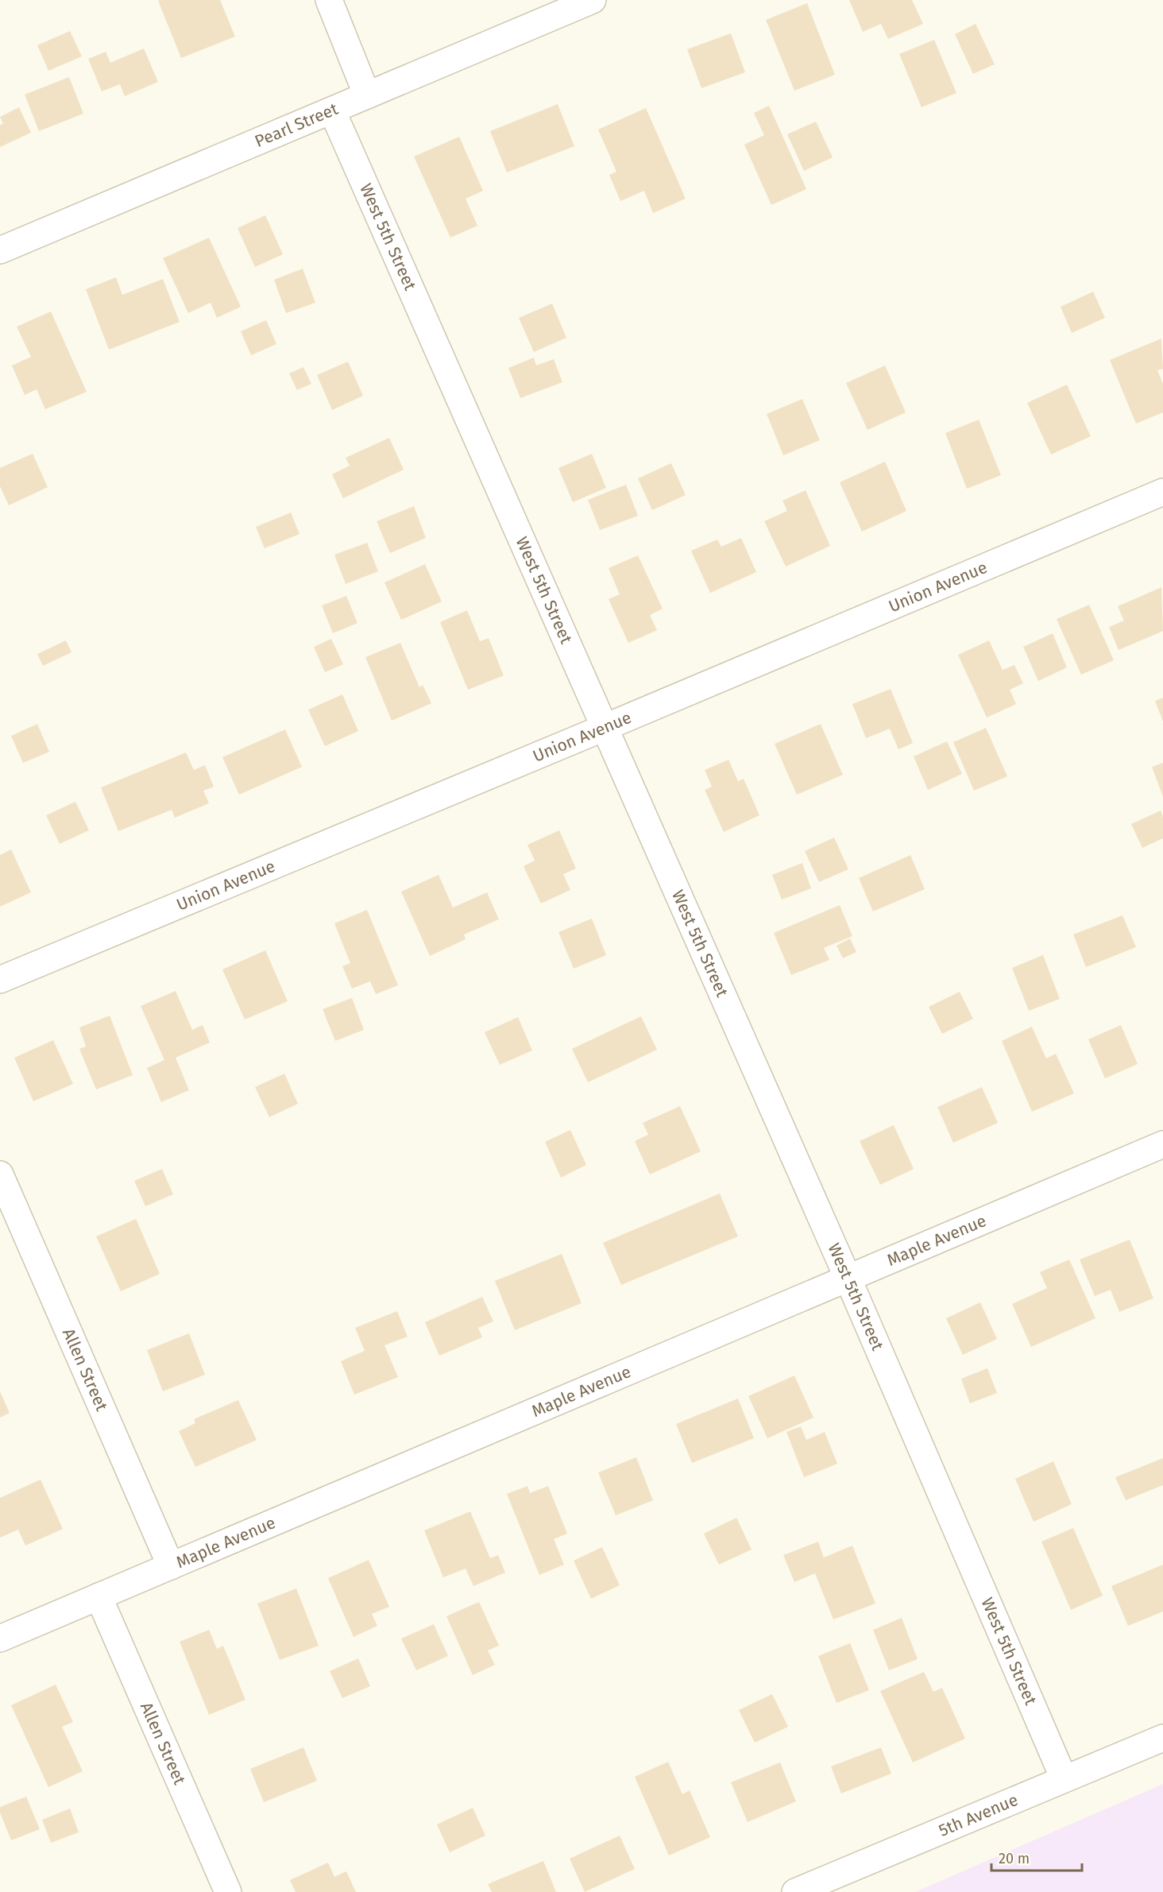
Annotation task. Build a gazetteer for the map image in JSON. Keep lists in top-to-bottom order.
{
  "streets": {
    "street": [
      "Pearl Street",
      "West 5th Street",
      "Union Avenue",
      "Maple Avenue",
      "Allen Street",
      "5th Avenue"
    ]
  },
  "crossings": [
    ["Pearl Street", "West 5th Street"],
    ["West 5th Street", "Union Avenue"],
    ["West 5th Street", "Maple Avenue"],
    ["West 5th Street", "5th Avenue"],
    ["Maple Avenue", "Allen Street"]
  ],
  "scale_bar": "20 m"
}
